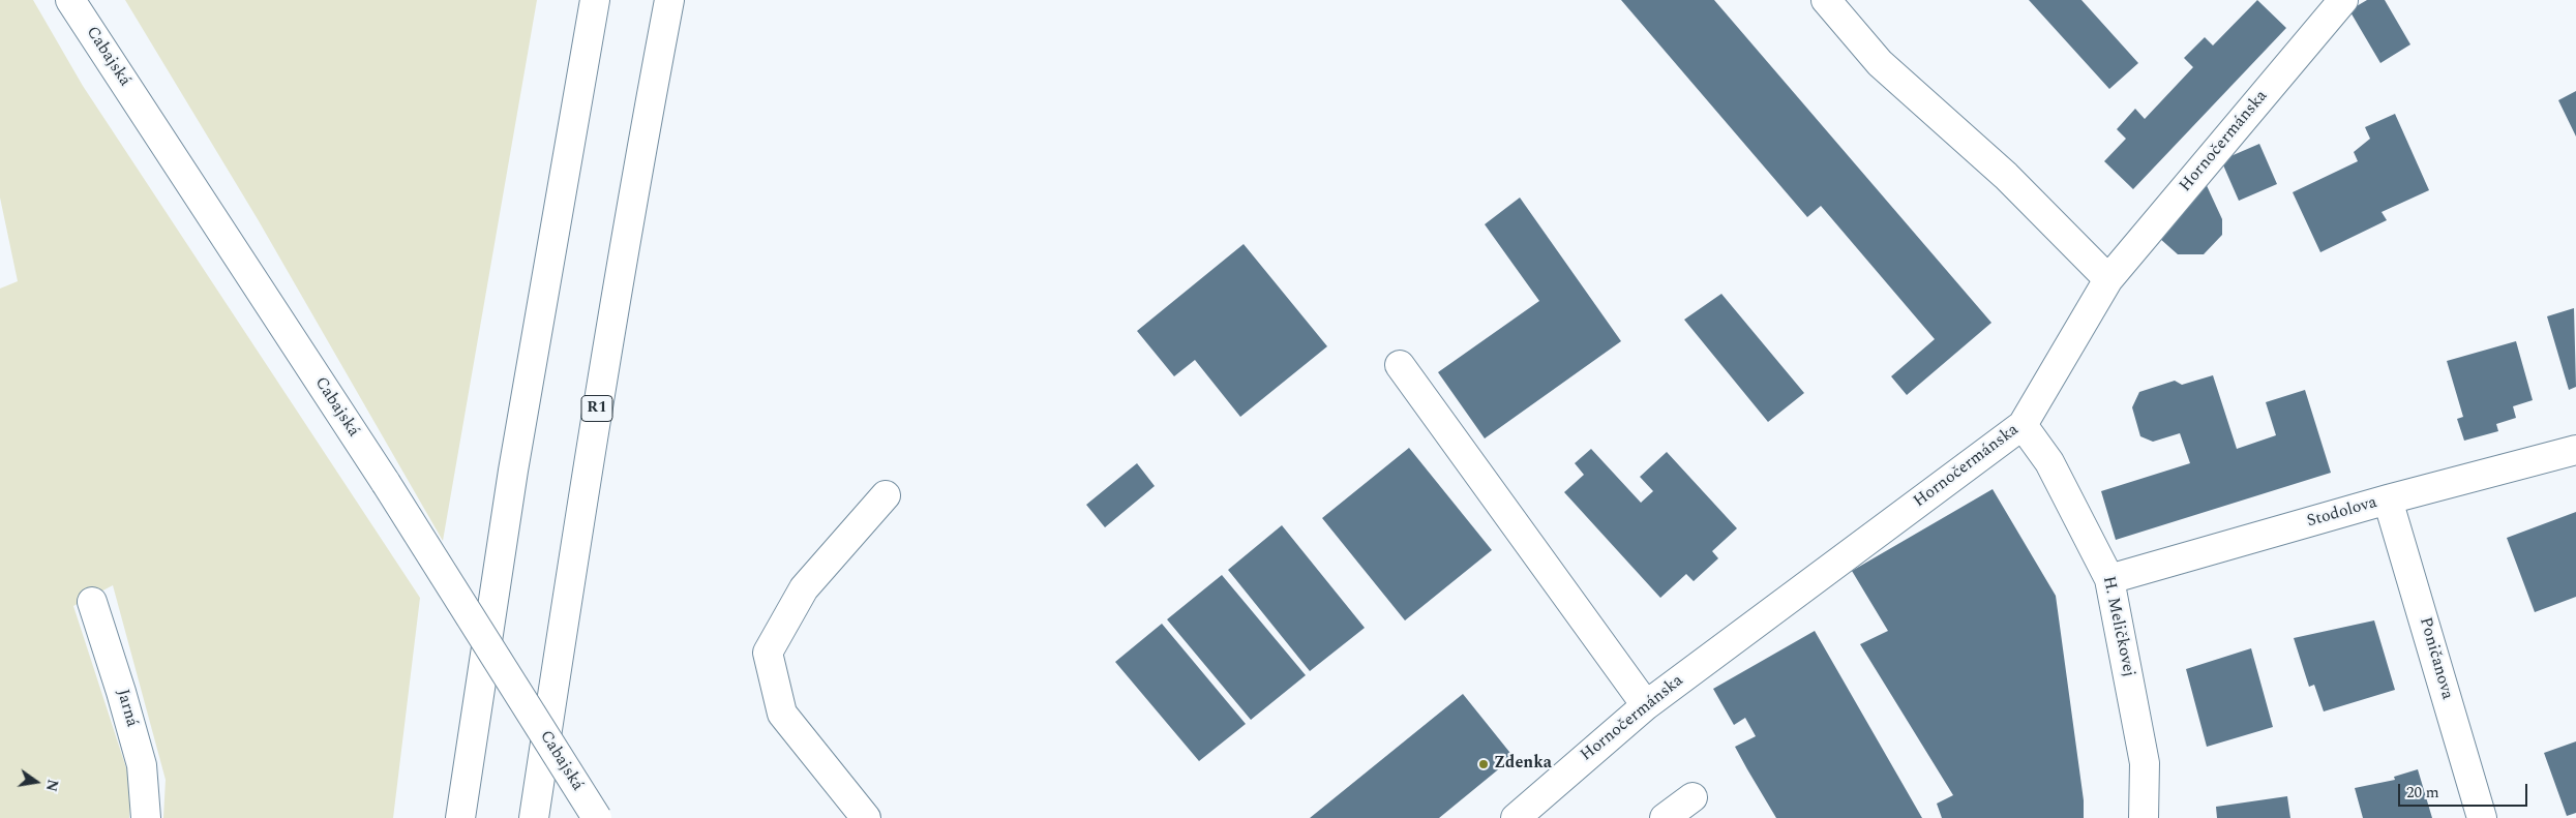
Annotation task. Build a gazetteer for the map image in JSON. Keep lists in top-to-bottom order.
{
  "streets": {
    "main road": [
      "Cabajská",
      "Hornočermánska",
      "R1",
      "Stodolova",
      "H. Meličkovej",
      "Poničanova",
      "Jarná"
    ]
  },
  "crossings": [
    ["Hornočermánska", "H. Meličkovej"],
    ["Stodolova", "H. Meličkovej"],
    ["Stodolova", "Poničanova"]
  ],
  "places": ["Zdenka"],
  "scale_bar": "20 m",
  "north": "right"
}
